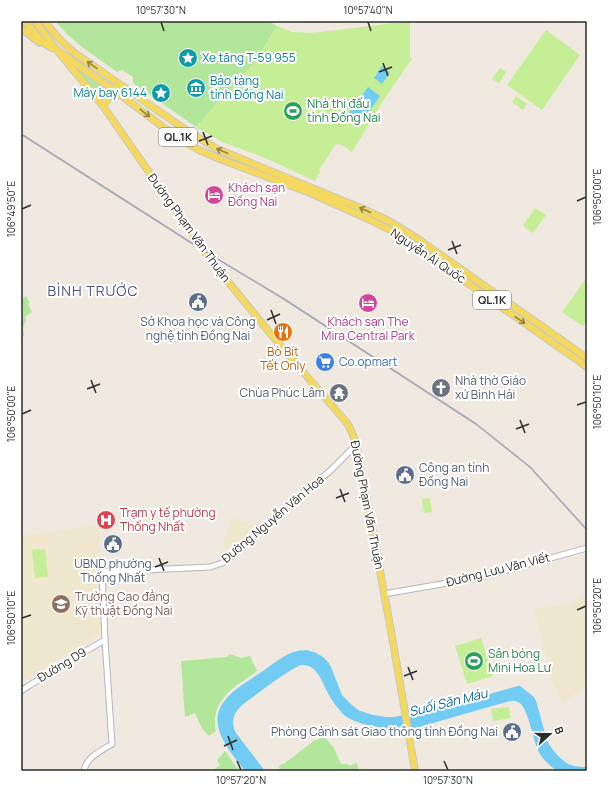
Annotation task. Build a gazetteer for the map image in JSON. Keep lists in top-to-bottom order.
{
  "streets": {
    "main road": ["QL.1K", "Đường Phạm Văn Thuận", "Nguyễn Ái Quốc"],
    "street": ["Đường Nguyễn Văn Hoa", "Đường Lưu Văn Viết", "Đường D9"]
  },
  "crossings": [
    ["QL.1K", "Đường Phạm Văn Thuận"],
    ["QL.1K", "Nguyễn Ái Quốc"],
    ["Đường Phạm Văn Thuận", "Đường Nguyễn Văn Hoa"],
    ["Đường Phạm Văn Thuận", "Đường Lưu Văn Viết"],
    ["Đường Nguyễn Văn Hoa", "Đường D9"]
  ],
  "districts": ["BÌNH TRƯỚC"],
  "water": ["Suối Săn Máu"],
  "places": {
    "place": ["Xe tăng T-59 955", "Máy bay 6144"],
    "museum": ["Bảo tàng tỉnh Đồng Nai"],
    "sports": ["Nhà thi đấu tỉnh Đồng Nai", "Sân bóng Mini Hoa Lư"],
    "hotel": ["Khách sạn Đồng Nai", "Khách sạn The Mira Central Park"],
    "public building": [
      "Sở Khoa học và Công nghệ tỉnh Đồng Nai",
      "Công an tỉnh Đồng Nai",
      "UBND phường Thống Nhất",
      "Phòng Cảnh sát Giao thông tỉnh Đồng Nai"
    ],
    "restaurant": ["Bò Bít Tết Only"],
    "supermarket": ["Co.opmart"],
    "church": ["Nhà thờ Giáo xứ Bình Hải"],
    "temple": ["Chùa Phúc Lâm"],
    "hospital": ["Trạm y tế phường Thống Nhất"],
    "school or university": ["Trường Cao đẳng Kỹ thuật Đồng Nai"]
  },
  "north": "right",
  "coordinates": [
    "10°57'30\"N",
    "10°57'40\"N",
    "106°50'00\"E",
    "106°49'50\"E",
    "106°50'10\"E",
    "106°50'20\"E",
    "10°57'20\"N"
  ]
}
